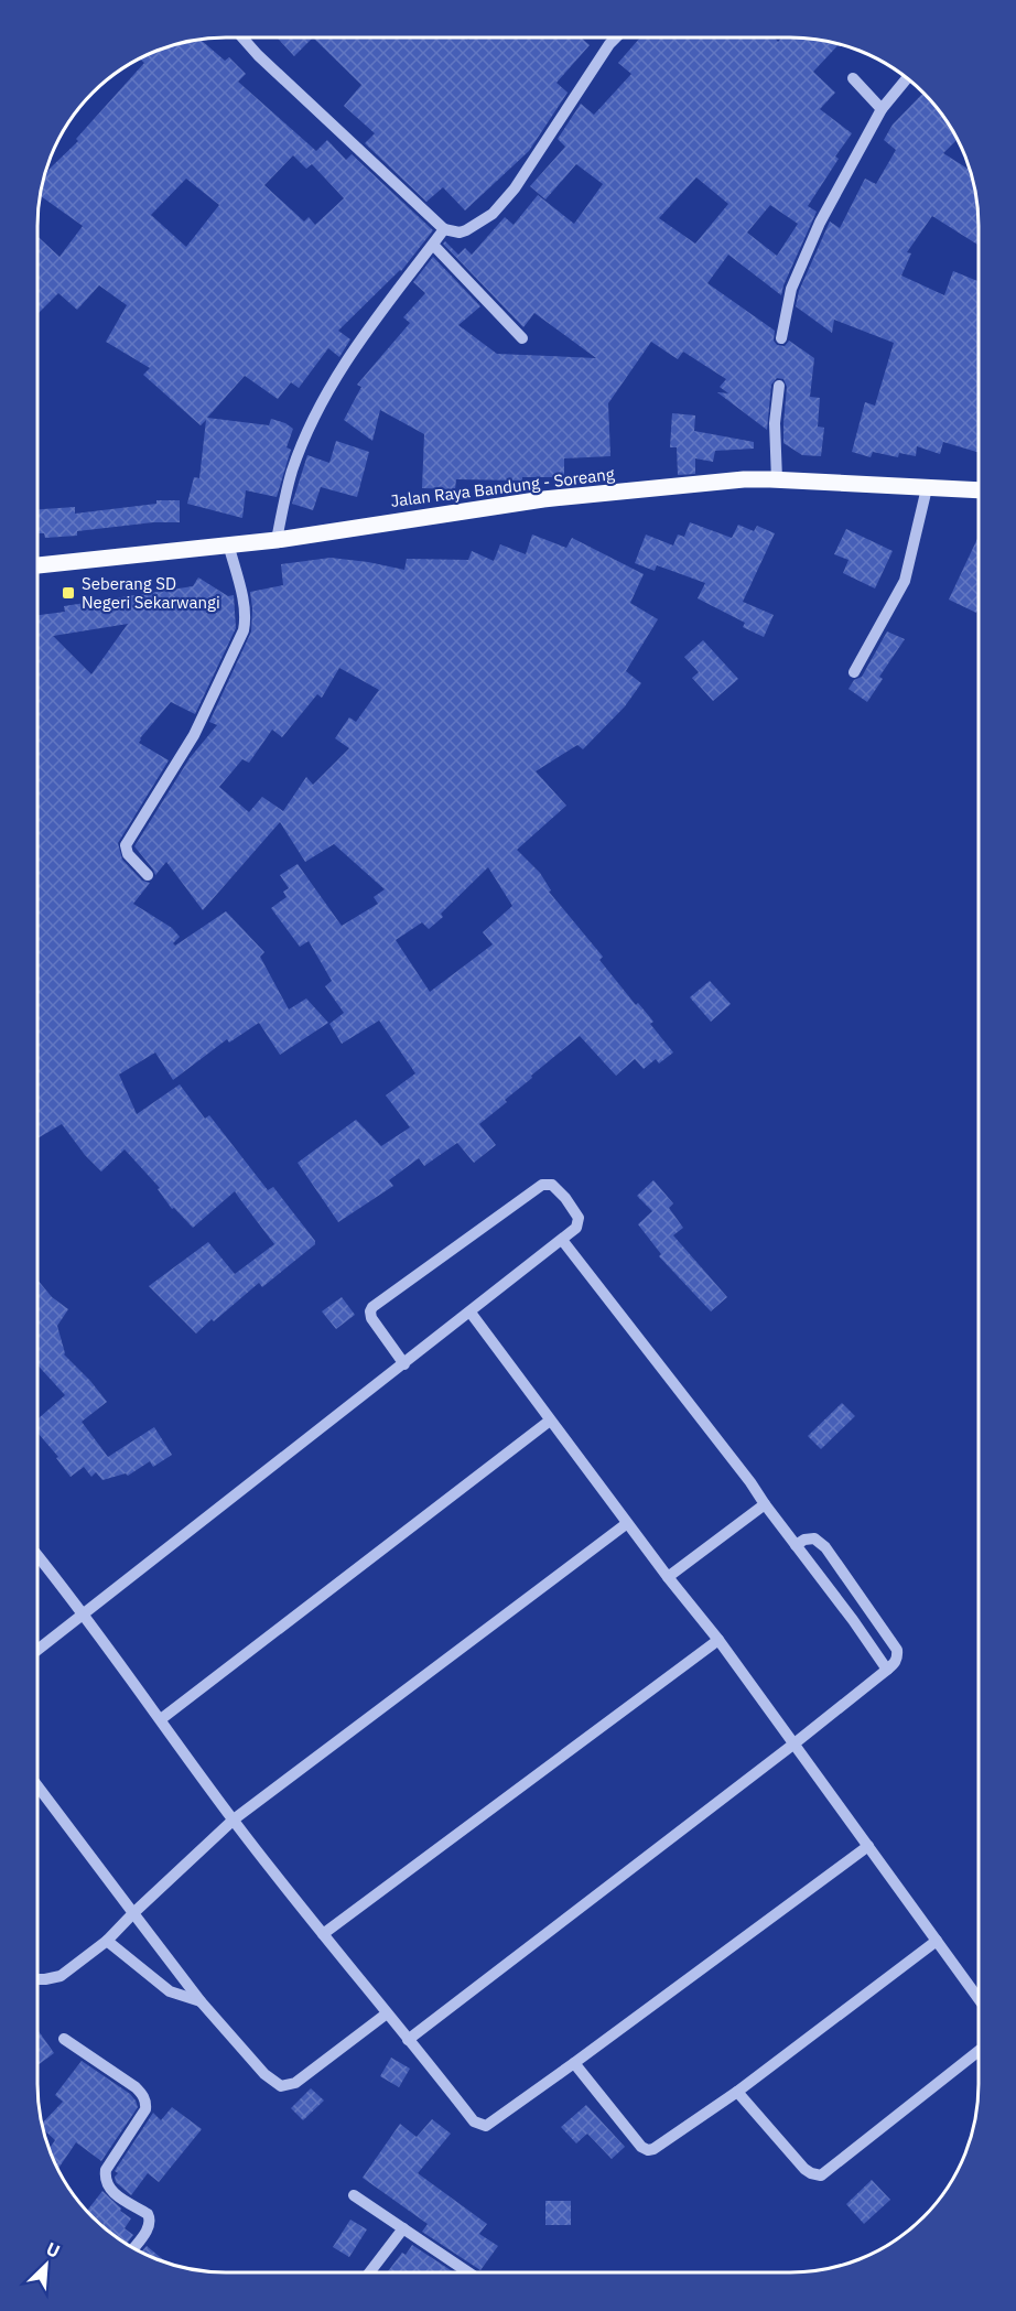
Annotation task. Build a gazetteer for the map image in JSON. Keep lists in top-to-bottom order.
{
  "streets": {
    "main road": ["Jalan Raya Bandung - Soreang"]
  },
  "places": {
    "transit": ["Seberang SD Negeri Sekarwangi"]
  },
  "north": "top right"
}
